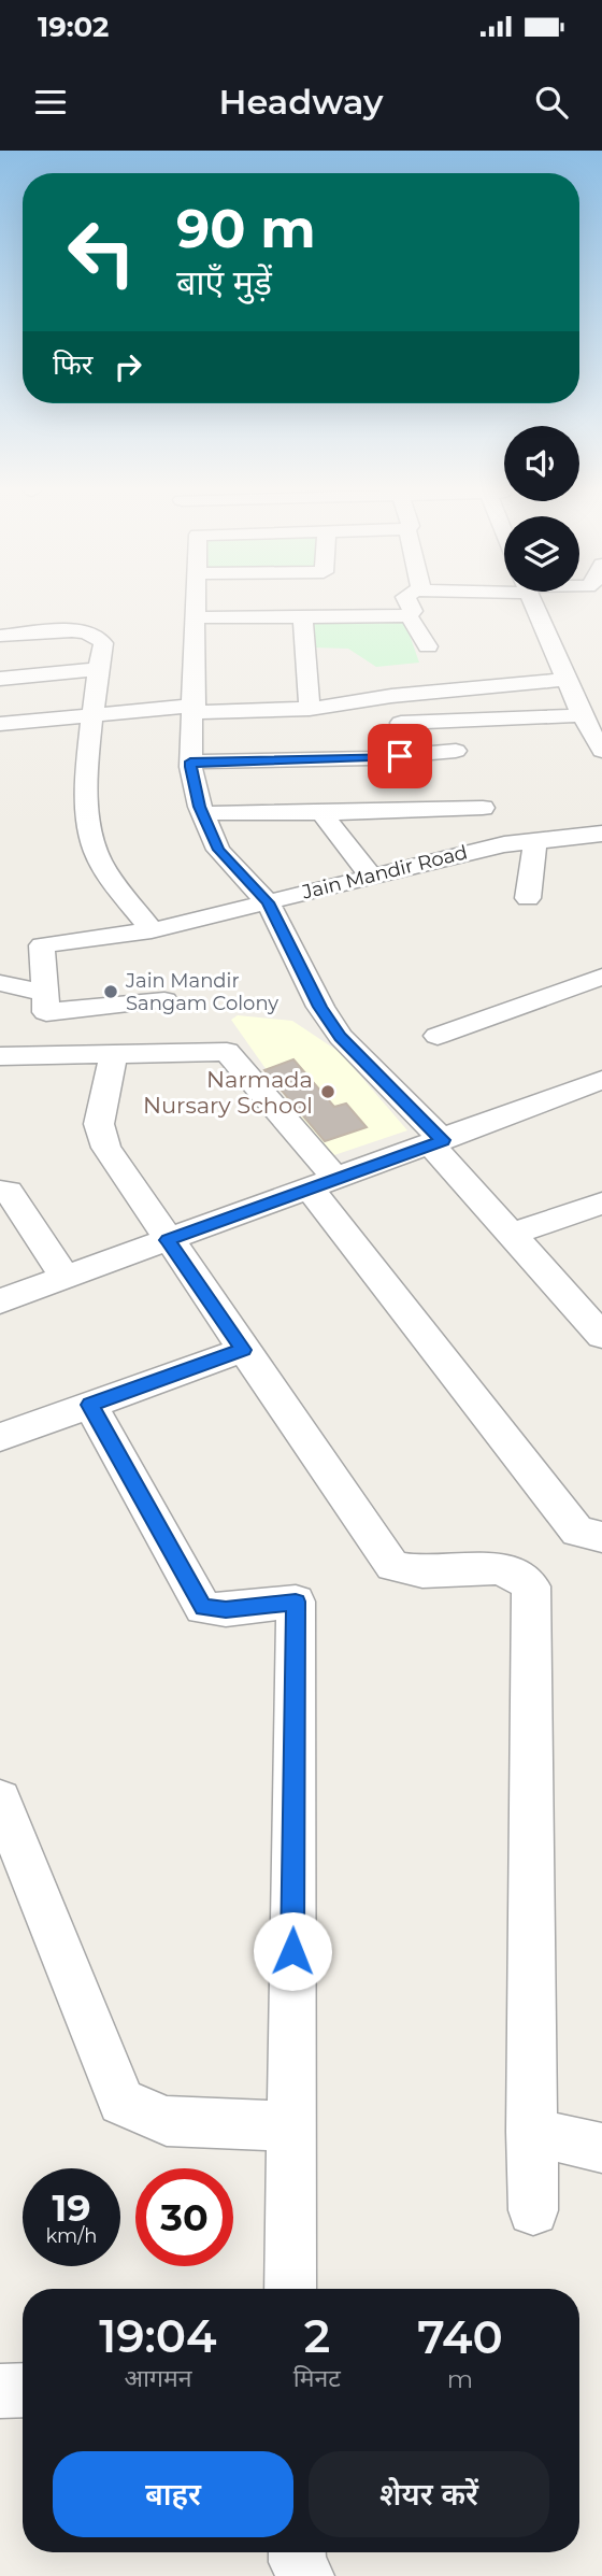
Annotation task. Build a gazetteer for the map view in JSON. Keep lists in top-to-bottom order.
{
  "streets": {
    "street": ["Jain Mandir Road"]
  },
  "places": ["Jain Mandir Sangam Colony", "Narmada Nursary School"],
  "page": {
    "status": "19:02",
    "header": "Headway",
    "turn": ["90 m", "बाएँ मुड़ें"],
    "then": "फिर",
    "speed": "19 km/h",
    "limit": "30",
    "eta": [
      "19:04",
      "आगमन",
      "2",
      "मिनट",
      "740",
      "m"
    ],
    "buttons": ["बाहर", "शेयर करें"]
  }
}
